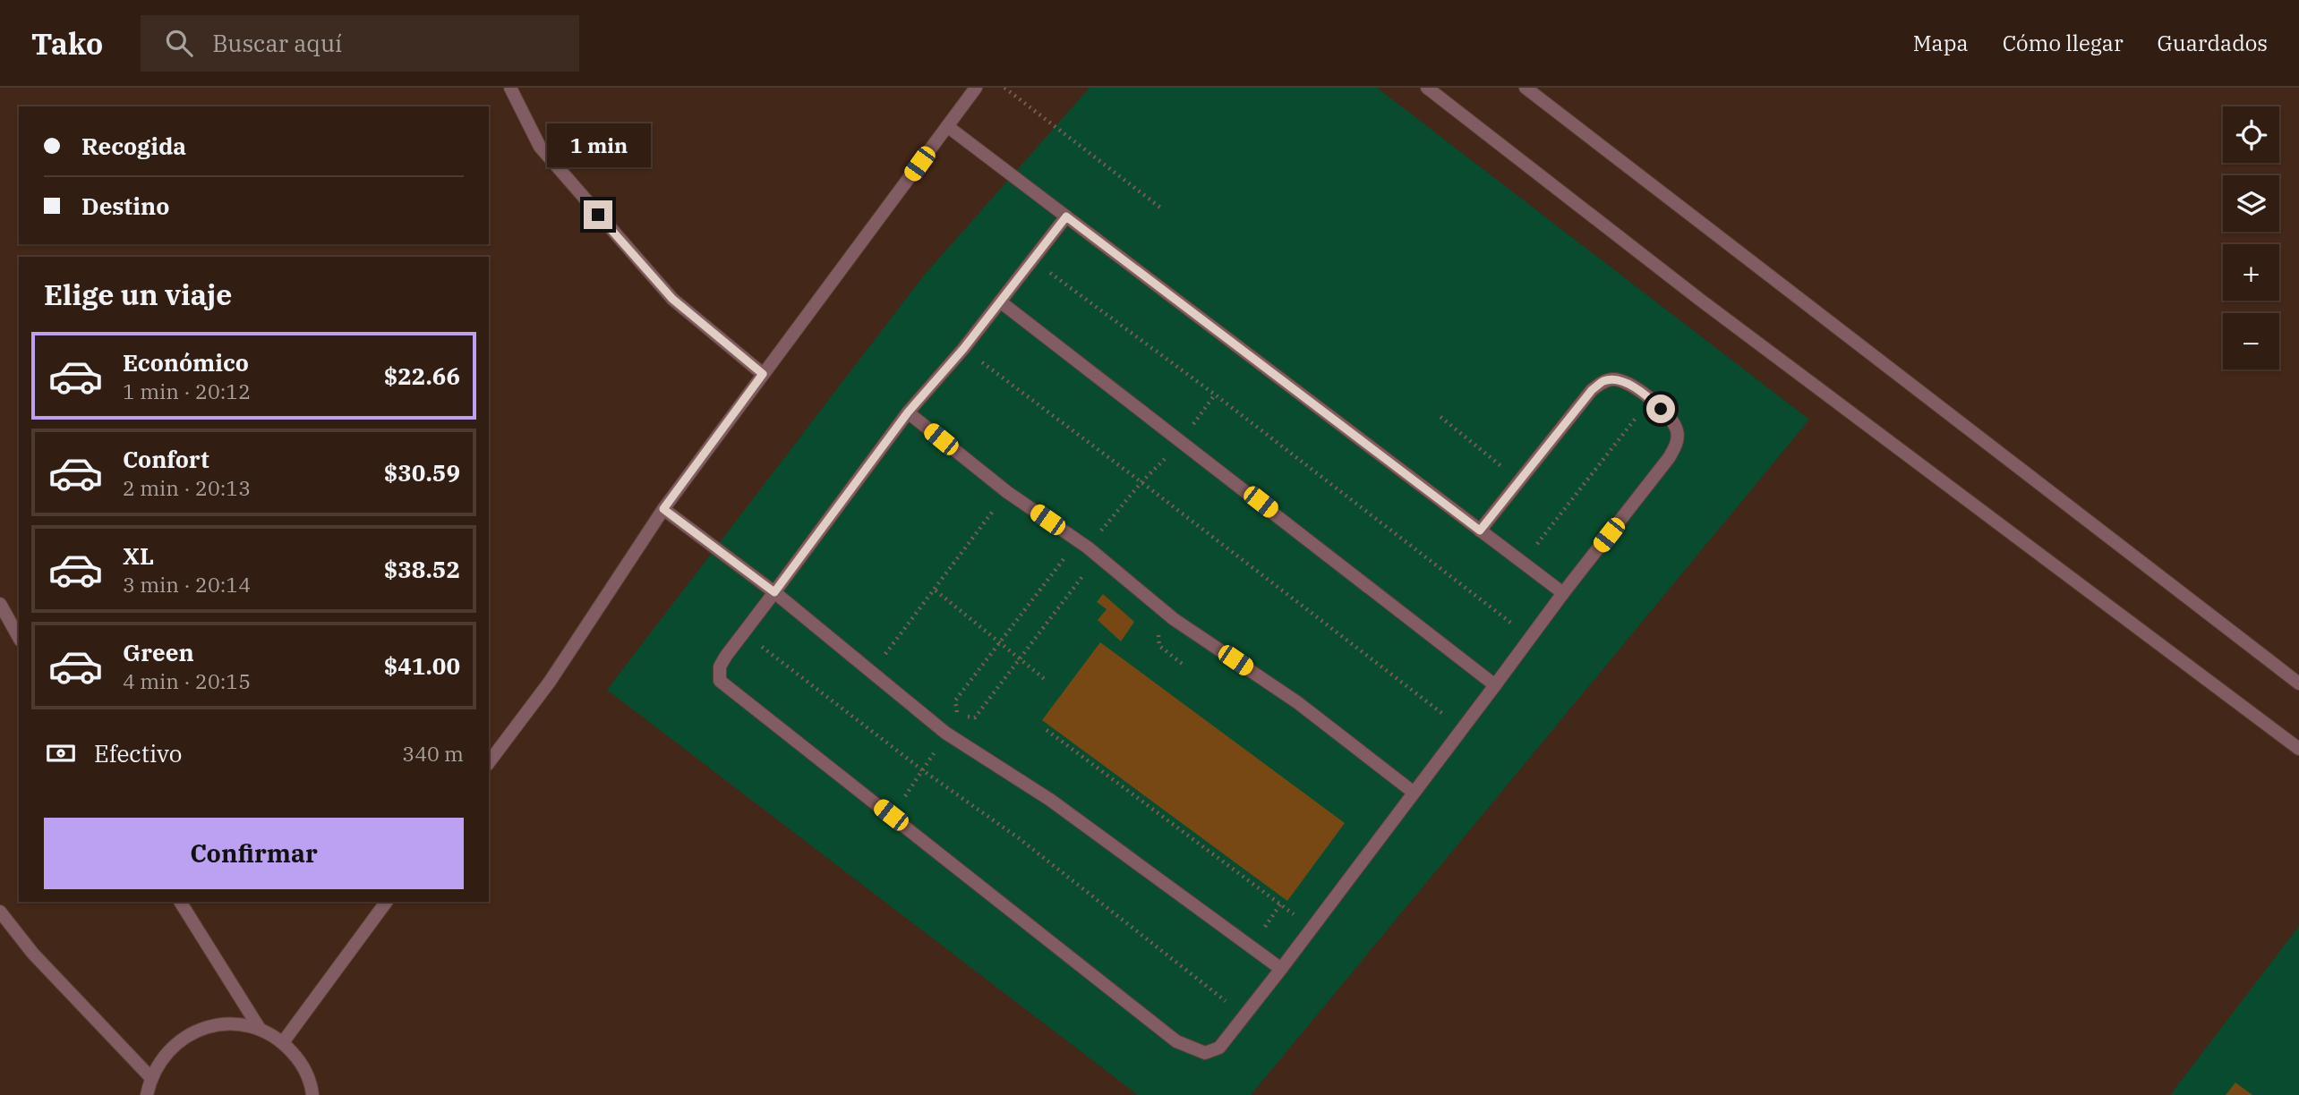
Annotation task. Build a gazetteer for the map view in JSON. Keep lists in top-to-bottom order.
{
  "page": {
    "header": "Tako",
    "search": "Buscar aquí",
    "nav": ["Mapa", "Cómo llegar", "Guardados"],
    "map_buttons": ["+", "−"],
    "banner": ["Recogida", "Destino"],
    "bubble": "1 min",
    "heading": "Elige un viaje",
    "list": [
      {
        "name": "Económico",
        "note": "1 min · 20:12",
        "value": "$22.66"
      },
      {
        "name": "Confort",
        "note": "2 min · 20:13",
        "value": "$30.59"
      },
      {
        "name": "XL",
        "note": "3 min · 20:14",
        "value": "$38.52"
      },
      {
        "name": "Green",
        "note": "4 min · 20:15",
        "value": "$41.00"
      }
    ],
    "pay": ["Efectivo", "340 m"],
    "buttons": "Confirmar"
  }
}
